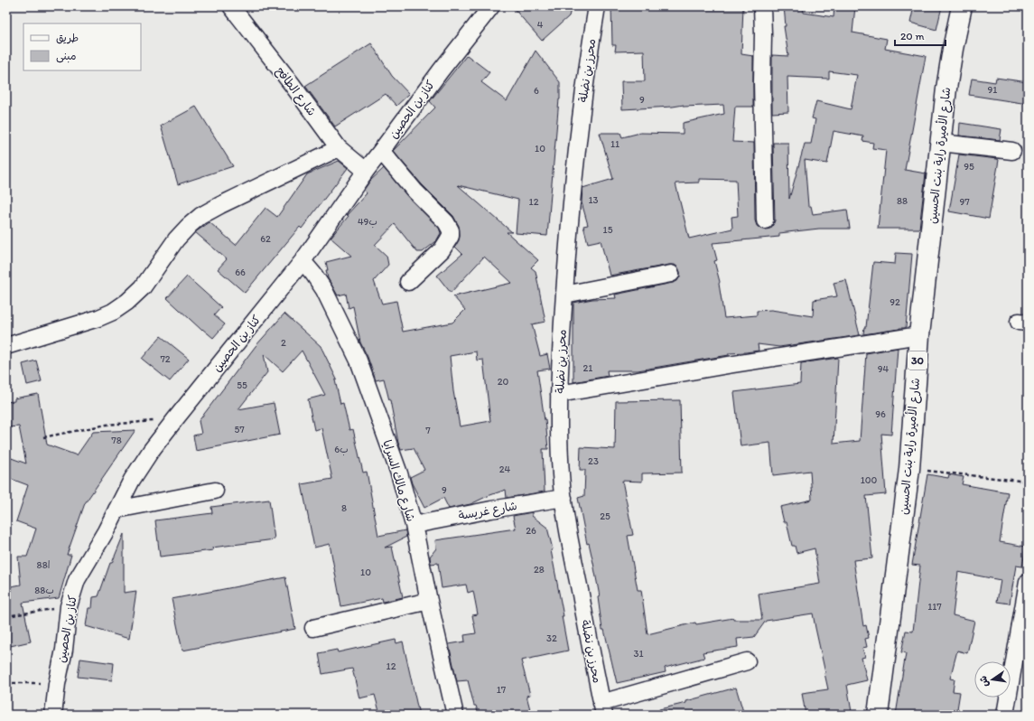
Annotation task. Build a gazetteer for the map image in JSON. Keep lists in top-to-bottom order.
{
  "streets": {
    "main road": ["شارع الأميرة راية بنت الحسين", "30"],
    "street": [
      "محرز بن نضلة",
      "شارع الطافح",
      "كناز بن الحصين",
      "شارع مالك السرايا",
      "شارع غريسة"
    ]
  },
  "crossings": [
    ["محرز بن نضلة", "شارع غريسة"],
    ["شارع الطافح", "كناز بن الحصين"],
    ["كناز بن الحصين", "شارع مالك السرايا"],
    ["شارع مالك السرايا", "شارع غريسة"]
  ],
  "house_numbers": [
    "4",
    "91",
    "6",
    "9",
    "11",
    "10",
    "95",
    "13",
    "88",
    "12",
    "97",
    "49ب",
    "15",
    "62",
    "66",
    "92",
    "2",
    "72",
    "21",
    "94",
    "20",
    "55",
    "96",
    "57",
    "7",
    "78",
    "6ب",
    "23",
    "24",
    "100",
    "9",
    "8",
    "25",
    "26",
    "88ا",
    "28",
    "10",
    "88ب",
    "117",
    "32",
    "31",
    "12",
    "17"
  ],
  "legend": ["طريق", "مبنى"],
  "scale_bar": "20 m",
  "north": "left"
}
